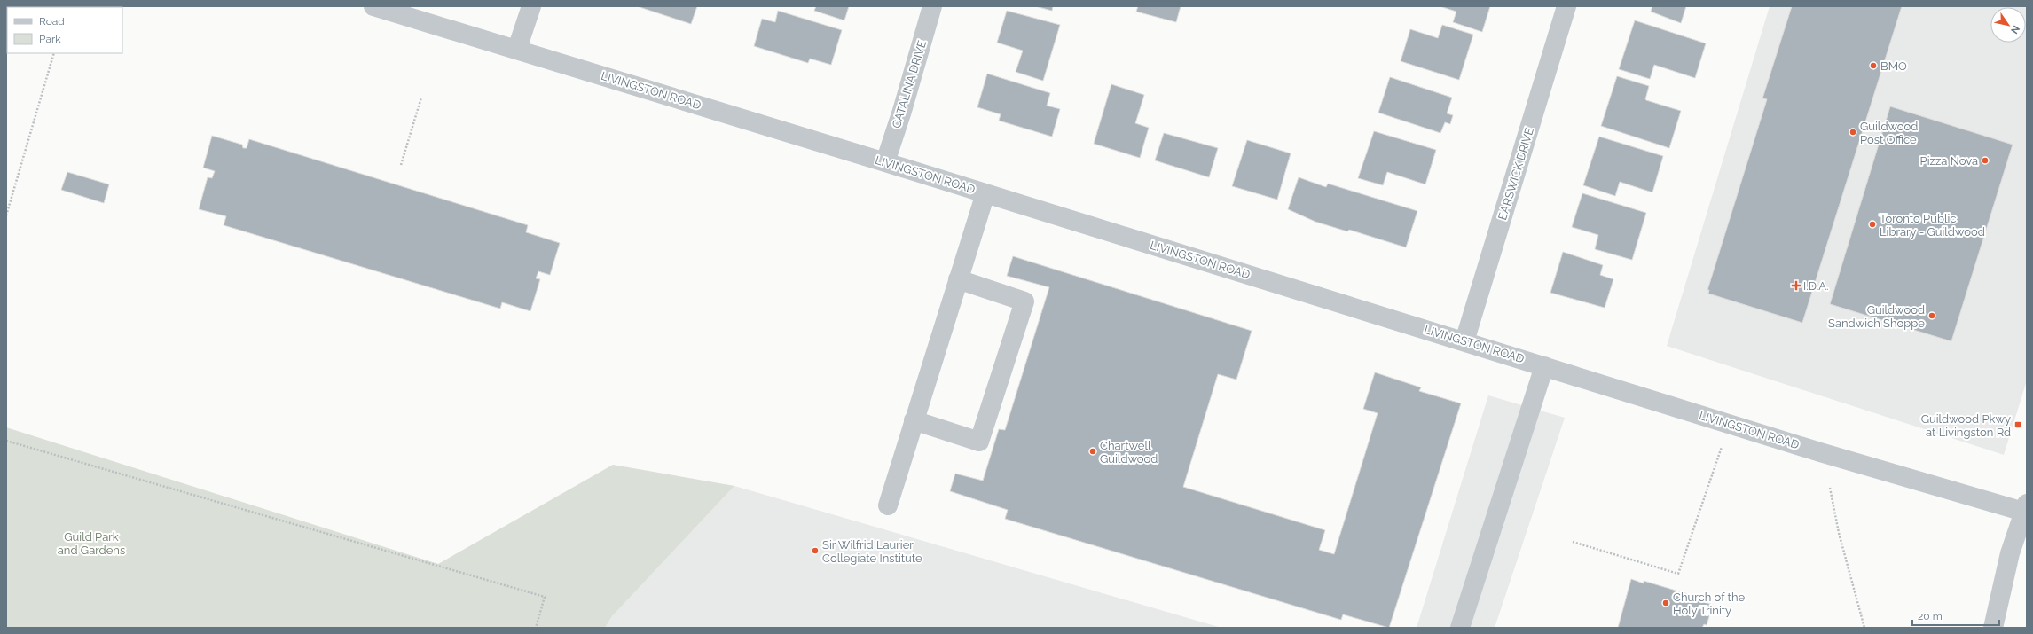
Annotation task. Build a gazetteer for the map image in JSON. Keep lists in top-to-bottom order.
{
  "streets": {
    "street": ["CATALINA DRIVE", "LIVINGSTON ROAD", "EARSWICK DRIVE"]
  },
  "crossings": [
    ["CATALINA DRIVE", "LIVINGSTON ROAD"],
    ["LIVINGSTON ROAD", "EARSWICK DRIVE"]
  ],
  "parks": ["Guild Park and Gardens"],
  "places": {
    "other": [
      "BMO",
      "Guildwood Post Office",
      "Pizza Nova",
      "Toronto Public Library - Guildwood",
      "Guildwood Sandwich Shoppe",
      "Chartwell Guildwood",
      "Sir Wilfrid Laurier Collegiate Institute",
      "Church of the Holy Trinity"
    ],
    "health": ["I.D.A."],
    "transit": ["Guildwood Pkwy at Livingston Rd"]
  },
  "legend": ["Road", "Park"],
  "scale_bar": "20 m",
  "north": "bottom right"
}
